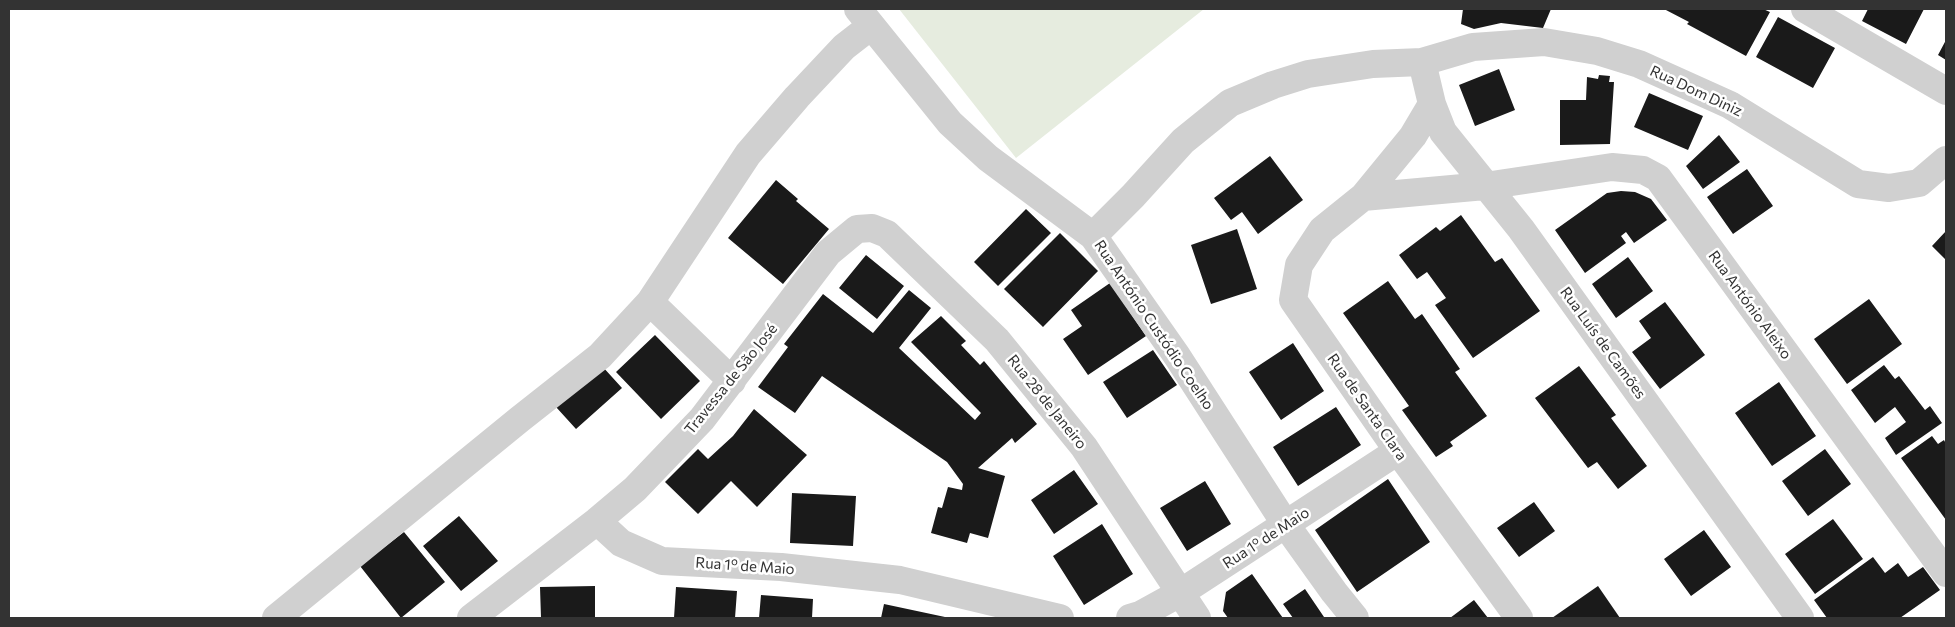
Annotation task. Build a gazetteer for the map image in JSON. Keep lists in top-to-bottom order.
{
  "streets": {
    "street": [
      "Rua Dom Diniz",
      "Rua António Aleixo",
      "Rua António Custódio Coelho",
      "Rua Luís de Camões",
      "Travessa de São José",
      "Rua 28 de Janeiro",
      "Rua de Santa Clara",
      "Rua 1º de Maio"
    ]
  },
  "crossings": [
    ["Rua Dom Diniz", "Rua António Custódio Coelho"],
    ["Rua Dom Diniz", "Rua Luís de Camões"],
    ["Rua António Aleixo", "Rua Luís de Camões"],
    ["Rua António Custódio Coelho", "Rua 1º de Maio"],
    ["Rua Luís de Camões", "Rua de Santa Clara"],
    ["Travessa de São José", "Rua 28 de Janeiro"],
    ["Travessa de São José", "Rua 1º de Maio"],
    ["Rua 28 de Janeiro", "Rua 1º de Maio"],
    ["Rua de Santa Clara", "Rua 1º de Maio"]
  ]
}
